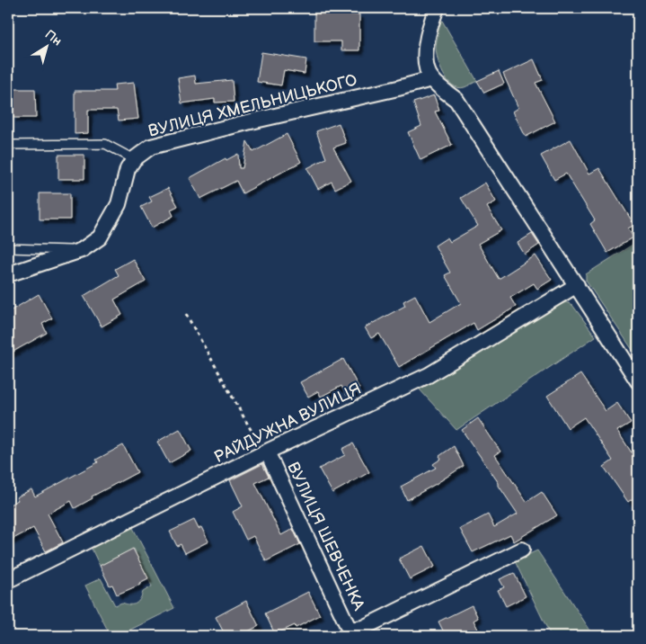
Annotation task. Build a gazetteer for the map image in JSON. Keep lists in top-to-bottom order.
{
  "streets": {
    "street": ["ВУЛИЦЯ ХМЕЛЬНИЦЬКОГО", "РАЙДУЖНА ВУЛИЦЯ", "ВУЛИЦЯ ШЕВЧЕНКА"]
  },
  "crossings": [
    ["РАЙДУЖНА ВУЛИЦЯ", "ВУЛИЦЯ ШЕВЧЕНКА"]
  ],
  "north": "top right"
}
